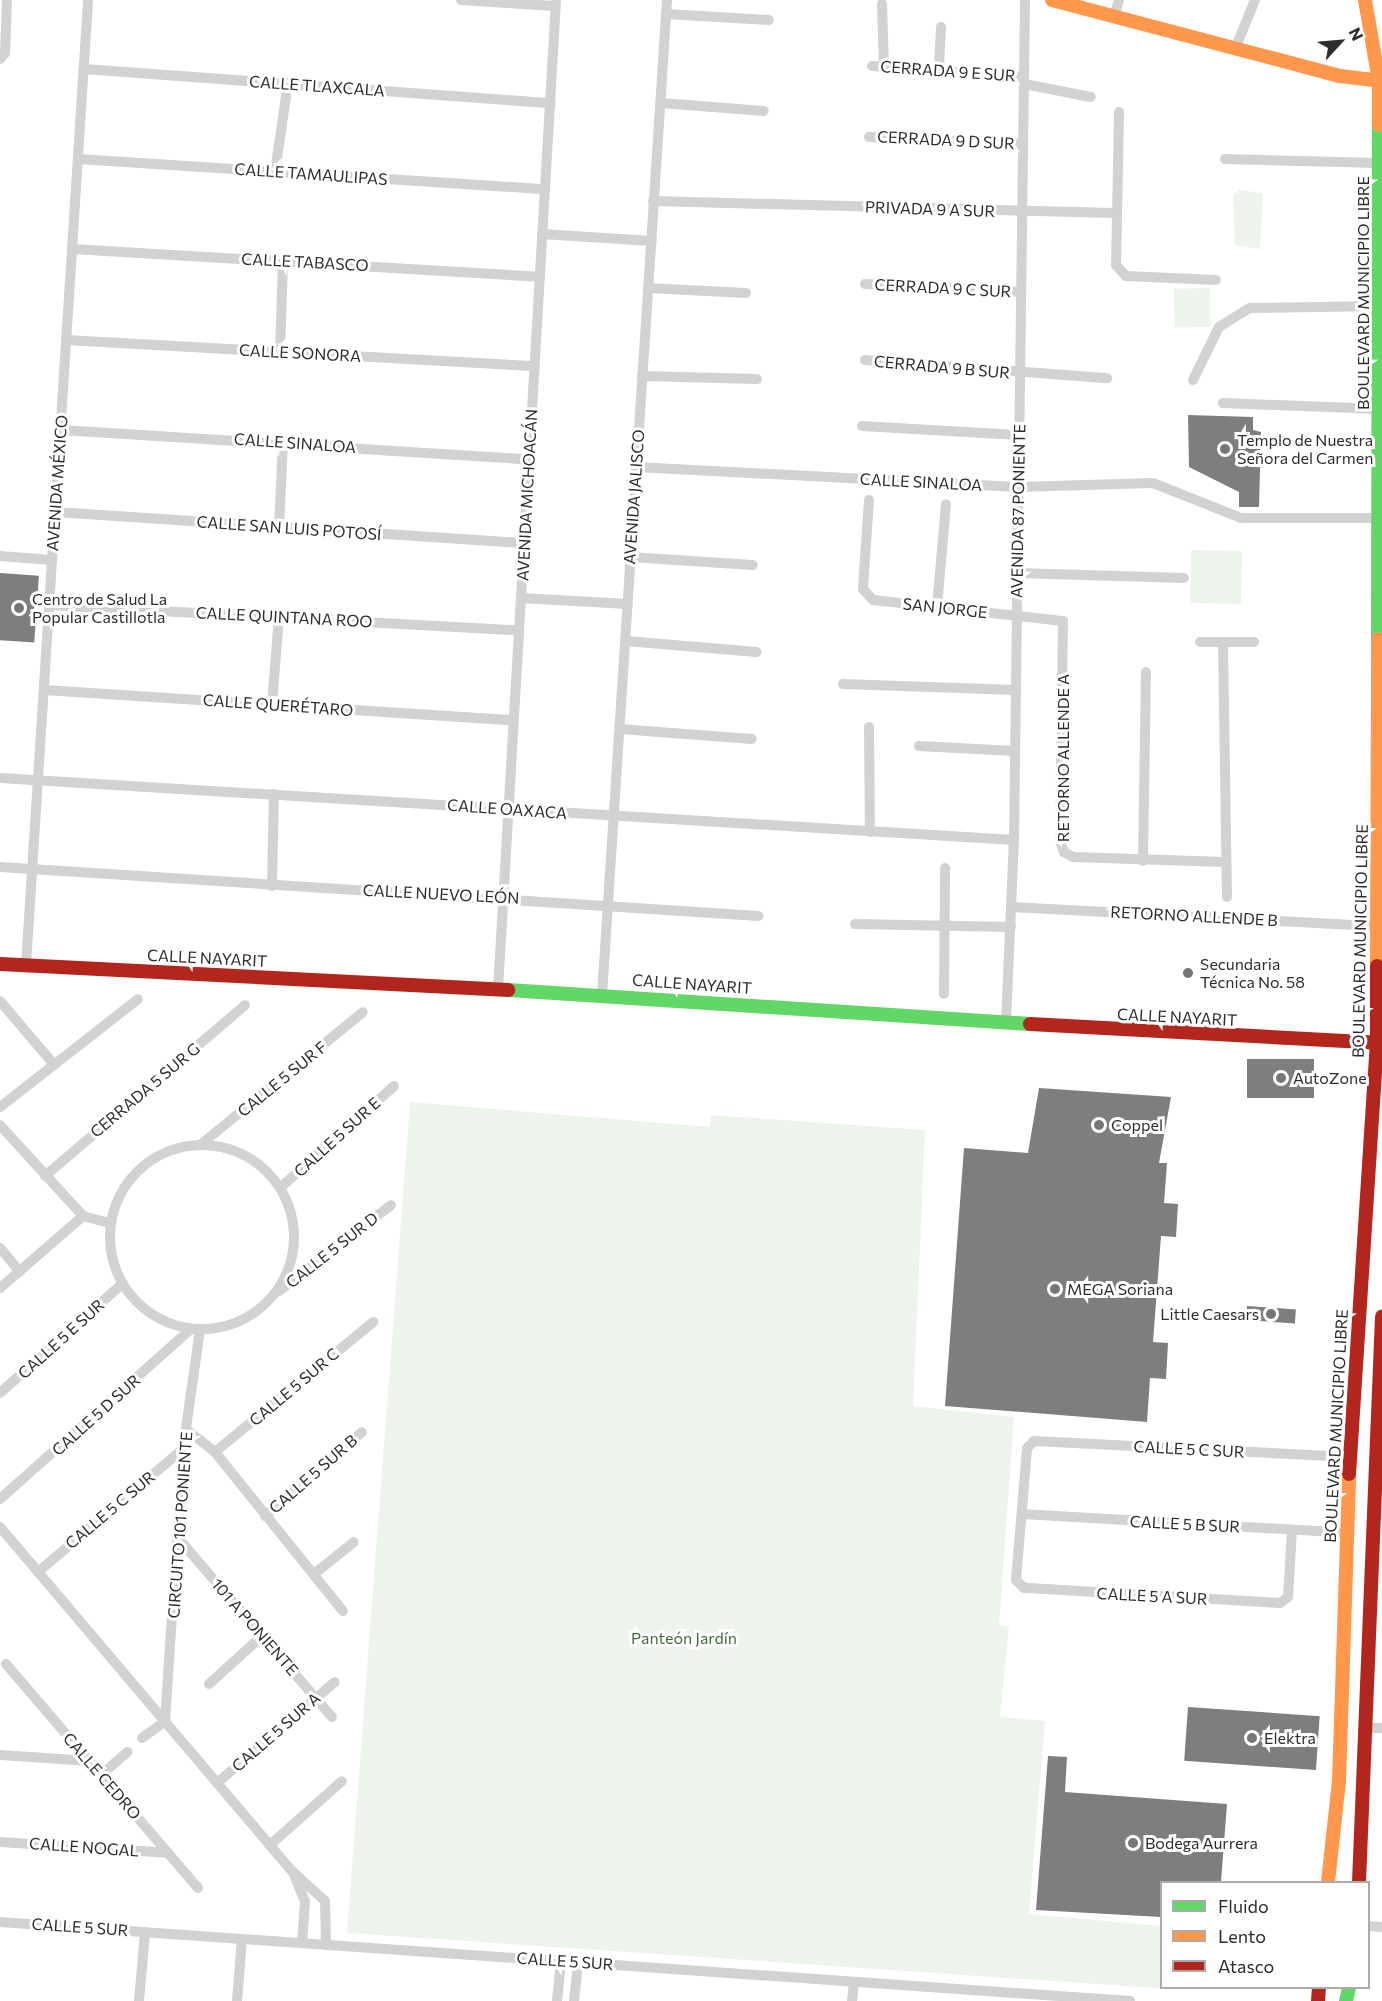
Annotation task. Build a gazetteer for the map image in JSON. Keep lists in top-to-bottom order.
{
  "streets": {
    "main road": ["BOULEVARD MUNICIPIO LIBRE", "CALLE NAYARIT"],
    "street": [
      "CERRADA 9 E SUR",
      "CALLE TLAXCALA",
      "CERRADA 9 D SUR",
      "CALLE TAMAULIPAS",
      "PRIVADA 9 A SUR",
      "CALLE TABASCO",
      "CERRADA 9 C SUR",
      "CALLE SONORA",
      "CERRADA 9 B SUR",
      "CALLE SINALOA",
      "AVENIDA MÉXICO",
      "AVENIDA MICHOACÁN",
      "AVENIDA JALISCO",
      "AVENIDA 87 PONIENTE",
      "CALLE SAN LUIS POTOSÍ",
      "SAN JORGE",
      "CALLE QUINTANA ROO",
      "CALLE QUERÉTARO",
      "RETORNO ALLENDE A",
      "CALLE OAXACA",
      "CALLE NUEVO LEÓN",
      "RETORNO ALLENDE B",
      "CALLE 5 SUR F",
      "CERRADA 5 SUR G",
      "CALLE 5 SUR E",
      "CALLE 5 SUR D",
      "CALLE 5 E SUR",
      "CALLE 5 SUR C",
      "CALLE 5 D SUR",
      "CALLE 5 C SUR",
      "CALLE 5 SUR B",
      "CALLE 5 B SUR",
      "CIRCUITO 101 PONIENTE",
      "CALLE 5 A SUR",
      "101 A PONIENTE",
      "CALLE 5 SUR A",
      "CALLE CEDRO",
      "CALLE NOGAL",
      "CALLE 5 SUR"
    ]
  },
  "crossings": [
    ["CERRADA 9 E SUR", "AVENIDA 87 PONIENTE"],
    ["CALLE TLAXCALA", "AVENIDA MÉXICO"],
    ["CALLE TLAXCALA", "AVENIDA MICHOACÁN"],
    ["CERRADA 9 D SUR", "AVENIDA 87 PONIENTE"],
    ["CALLE TAMAULIPAS", "AVENIDA MÉXICO"],
    ["CALLE TAMAULIPAS", "AVENIDA MICHOACÁN"],
    ["PRIVADA 9 A SUR", "AVENIDA JALISCO"],
    ["PRIVADA 9 A SUR", "AVENIDA 87 PONIENTE"],
    ["CALLE TABASCO", "AVENIDA MÉXICO"],
    ["CALLE TABASCO", "AVENIDA MICHOACÁN"],
    ["CERRADA 9 C SUR", "AVENIDA 87 PONIENTE"],
    ["BOULEVARD MUNICIPIO LIBRE", "CALLE SINALOA"],
    ["BOULEVARD MUNICIPIO LIBRE", "RETORNO ALLENDE B"],
    ["BOULEVARD MUNICIPIO LIBRE", "CALLE NAYARIT"],
    ["BOULEVARD MUNICIPIO LIBRE", "CALLE 5 C SUR"],
    ["BOULEVARD MUNICIPIO LIBRE", "CALLE 5 B SUR"],
    ["CALLE SONORA", "AVENIDA MÉXICO"],
    ["CALLE SONORA", "AVENIDA MICHOACÁN"],
    ["CERRADA 9 B SUR", "AVENIDA 87 PONIENTE"],
    ["CALLE SINALOA", "AVENIDA MÉXICO"],
    ["CALLE SINALOA", "AVENIDA MICHOACÁN"],
    ["CALLE SINALOA", "AVENIDA JALISCO"],
    ["CALLE SINALOA", "AVENIDA 87 PONIENTE"],
    ["AVENIDA MÉXICO", "CALLE SAN LUIS POTOSÍ"],
    ["AVENIDA MÉXICO", "CALLE QUINTANA ROO"],
    ["AVENIDA MÉXICO", "CALLE QUERÉTARO"],
    ["AVENIDA MÉXICO", "CALLE OAXACA"],
    ["AVENIDA MÉXICO", "CALLE NUEVO LEÓN"],
    ["AVENIDA MÉXICO", "CALLE NAYARIT"],
    ["AVENIDA MICHOACÁN", "CALLE SAN LUIS POTOSÍ"],
    ["AVENIDA MICHOACÁN", "CALLE QUINTANA ROO"],
    ["AVENIDA MICHOACÁN", "CALLE QUERÉTARO"],
    ["AVENIDA MICHOACÁN", "CALLE OAXACA"],
    ["AVENIDA MICHOACÁN", "CALLE NUEVO LEÓN"],
    ["AVENIDA MICHOACÁN", "CALLE NAYARIT"],
    ["AVENIDA JALISCO", "CALLE OAXACA"],
    ["AVENIDA JALISCO", "CALLE NUEVO LEÓN"],
    ["AVENIDA JALISCO", "CALLE NAYARIT"],
    ["AVENIDA 87 PONIENTE", "SAN JORGE"],
    ["AVENIDA 87 PONIENTE", "RETORNO ALLENDE A"],
    ["AVENIDA 87 PONIENTE", "CALLE OAXACA"],
    ["AVENIDA 87 PONIENTE", "RETORNO ALLENDE B"],
    ["AVENIDA 87 PONIENTE", "CALLE NAYARIT"],
    ["SAN JORGE", "RETORNO ALLENDE A"],
    ["CALLE 5 SUR F", "CALLE 5 SUR E"],
    ["CALLE 5 SUR F", "CALLE 5 SUR D"],
    ["CALLE 5 SUR F", "CALLE 5 E SUR"],
    ["CALLE 5 SUR F", "CALLE 5 D SUR"],
    ["CALLE 5 SUR F", "CIRCUITO 101 PONIENTE"],
    ["CALLE 5 SUR E", "CALLE 5 SUR D"],
    ["CALLE 5 SUR E", "CALLE 5 E SUR"],
    ["CALLE 5 SUR E", "CALLE 5 D SUR"],
    ["CALLE 5 SUR E", "CIRCUITO 101 PONIENTE"],
    ["CALLE 5 SUR D", "CALLE 5 E SUR"],
    ["CALLE 5 SUR D", "CALLE 5 D SUR"],
    ["CALLE 5 SUR D", "CIRCUITO 101 PONIENTE"],
    ["CALLE 5 E SUR", "CALLE 5 D SUR"],
    ["CALLE 5 E SUR", "CIRCUITO 101 PONIENTE"],
    ["CALLE 5 D SUR", "CIRCUITO 101 PONIENTE"],
    ["CALLE 5 C SUR", "CALLE 5 B SUR"],
    ["CALLE 5 C SUR", "CIRCUITO 101 PONIENTE"],
    ["CALLE 5 C SUR", "CALLE 5 A SUR"],
    ["CALLE 5 B SUR", "CALLE 5 A SUR"],
    ["CIRCUITO 101 PONIENTE", "101 A PONIENTE"],
    ["101 A PONIENTE", "CALLE 5 SUR A"],
    ["CALLE CEDRO", "CALLE NOGAL"]
  ],
  "parks": ["Panteón Jardín"],
  "places": [
    "Templo de Nuestra Señora del Carmen",
    "Centro de Salud La Popular Castillotla",
    "Secundaria Técnica No. 58",
    "AutoZone",
    "Coppel",
    "MEGA Soriana",
    "Little Caesars",
    "Elektra",
    "Bodega Aurrera"
  ],
  "legend": ["Fluido", "Lento", "Atasco"],
  "north": "top right"
}
